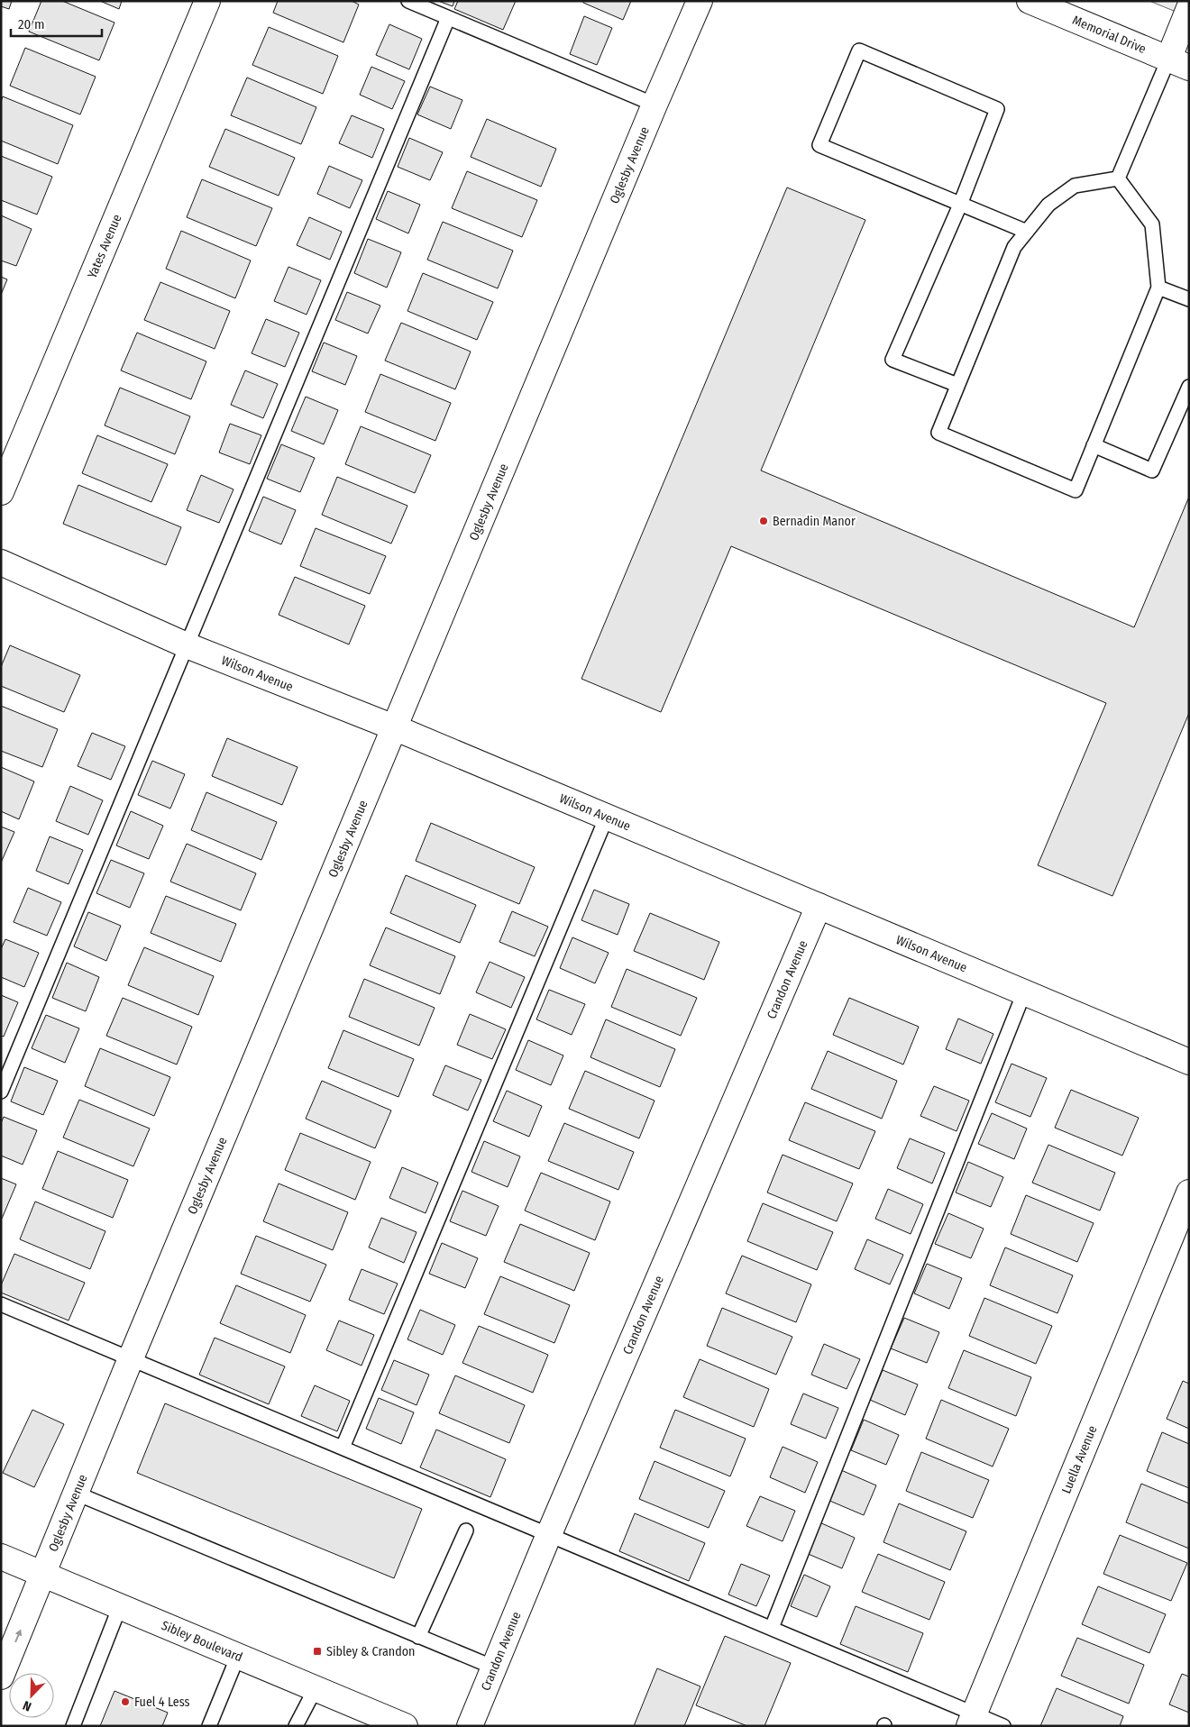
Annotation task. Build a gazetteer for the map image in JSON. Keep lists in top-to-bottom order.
{
  "streets": {
    "street": [
      "Memorial Drive",
      "Oglesby Avenue",
      "Yates Avenue",
      "Wilson Avenue",
      "Crandon Avenue",
      "Luella Avenue",
      "Sibley Boulevard"
    ]
  },
  "crossings": [
    ["Oglesby Avenue", "Wilson Avenue"],
    ["Oglesby Avenue", "Sibley Boulevard"],
    ["Wilson Avenue", "Crandon Avenue"]
  ],
  "places": {
    "other": ["Bernadin Manor", "Fuel 4 Less"],
    "transit": ["Sibley & Crandon"]
  },
  "scale_bar": "20 m",
  "north": "bottom left"
}
